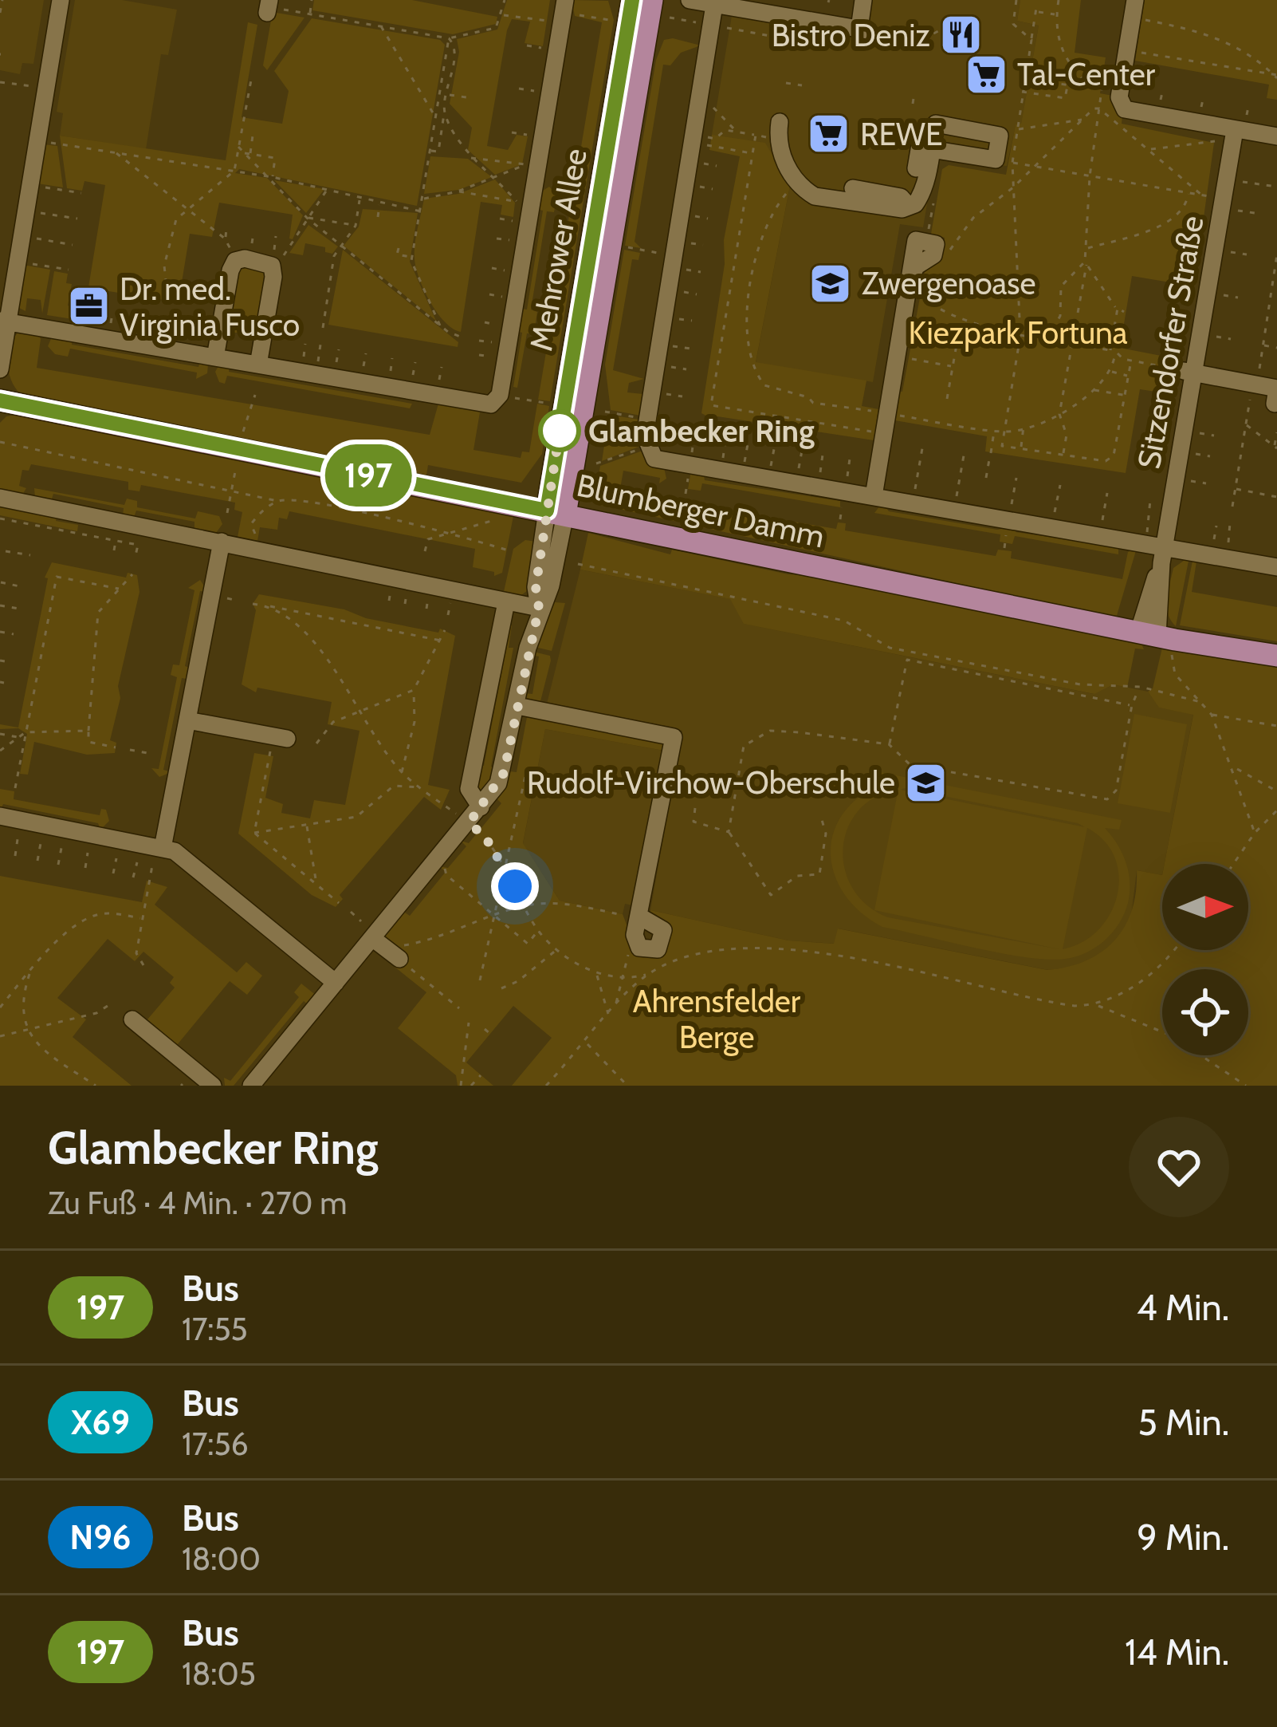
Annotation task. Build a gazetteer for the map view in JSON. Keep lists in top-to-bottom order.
{
  "streets": {
    "main road": ["Mehrower Allee", "Blumberger Damm"],
    "street": ["Sitzendorfer Straße"]
  },
  "crossings": [
    ["Mehrower Allee", "Blumberger Damm"],
    ["Sitzendorfer Straße", "Blumberger Damm"]
  ],
  "parks": ["Kiezpark Fortuna", "Ahrensfelder Berge"],
  "places": {
    "restaurant": ["Bistro Deniz"],
    "supermarket": ["Tal-Center", "REWE"],
    "school or university": ["Zwergenoase", "Rudolf-Virchow-Oberschule"],
    "office": ["Dr. med. Virginia Fusco"],
    "other": ["Glambecker Ring"]
  },
  "lines": ["bus line 197"],
  "north": "right",
  "page": {
    "on_map": "197",
    "heading": ["Glambecker Ring", "Zu Fuß · 4 Min. · 270 m"],
    "list": [
      {
        "mark": "197",
        "name": "Bus",
        "note": "17:55",
        "value": "4 Min."
      },
      {
        "mark": "X69",
        "name": "Bus",
        "note": "17:56",
        "value": "5 Min."
      },
      {
        "mark": "N96",
        "name": "Bus",
        "note": "18:00",
        "value": "9 Min."
      },
      {
        "mark": "197",
        "name": "Bus",
        "note": "18:05",
        "value": "14 Min."
      }
    ]
  }
}
